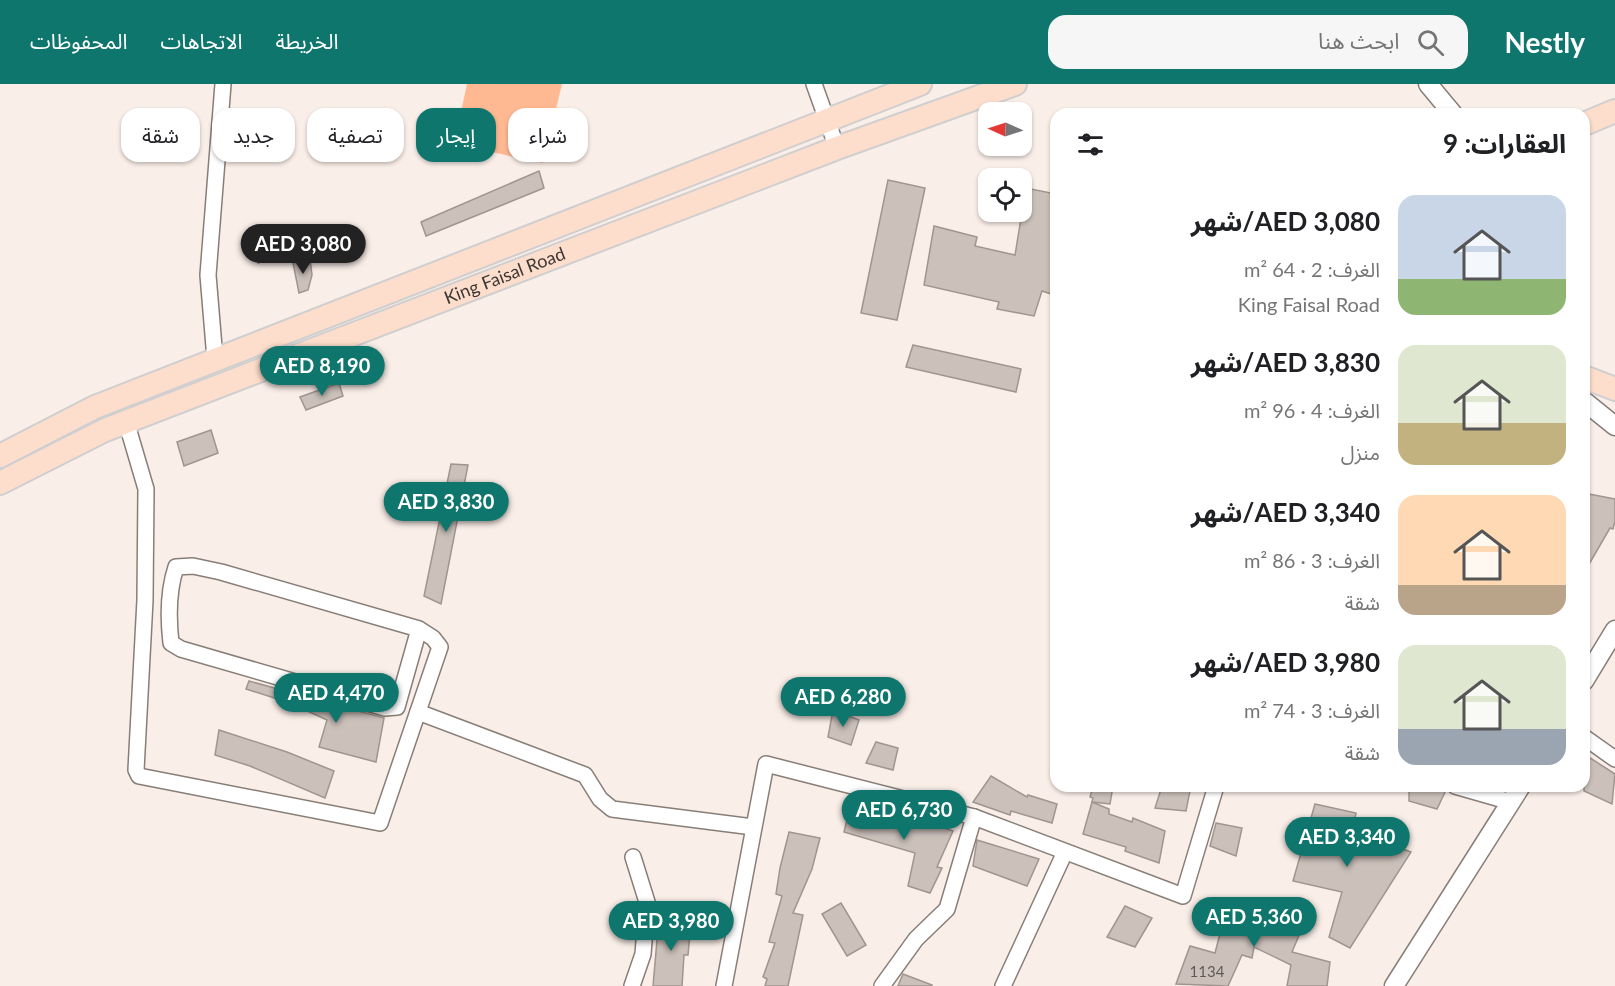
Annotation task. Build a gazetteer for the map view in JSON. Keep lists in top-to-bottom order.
{
  "streets": {
    "main road": ["King Faisal Road"]
  },
  "house_numbers": ["1134"],
  "north": "left",
  "page": {
    "header": "Nestly",
    "search": "ابحث هنا",
    "nav": ["الخريطة", "الاتجاهات", "المحفوظات"],
    "chip": [
      "شراء",
      "إيجار",
      "تصفية",
      "جديد",
      "شقة"
    ],
    "heading": "العقارات: 9",
    "list": [
      {
        "name": "AED 3,080/شهر",
        "note": "الغرف: 2 · 64 m² · King Faisal Road"
      },
      {
        "name": "AED 3,830/شهر",
        "note": "الغرف: 4 · 96 m² · منزل"
      },
      {
        "name": "AED 3,340/شهر",
        "note": "الغرف: 3 · 86 m² · شقة"
      },
      {
        "name": "AED 3,980/شهر",
        "note": "الغرف: 3 · 74 m² · شقة"
      }
    ],
    "price": [
      "AED 3,080",
      "AED 8,190",
      "AED 3,830",
      "AED 4,470",
      "AED 6,280",
      "AED 6,730",
      "AED 3,340",
      "AED 5,360",
      "AED 3,980"
    ]
  }
}
